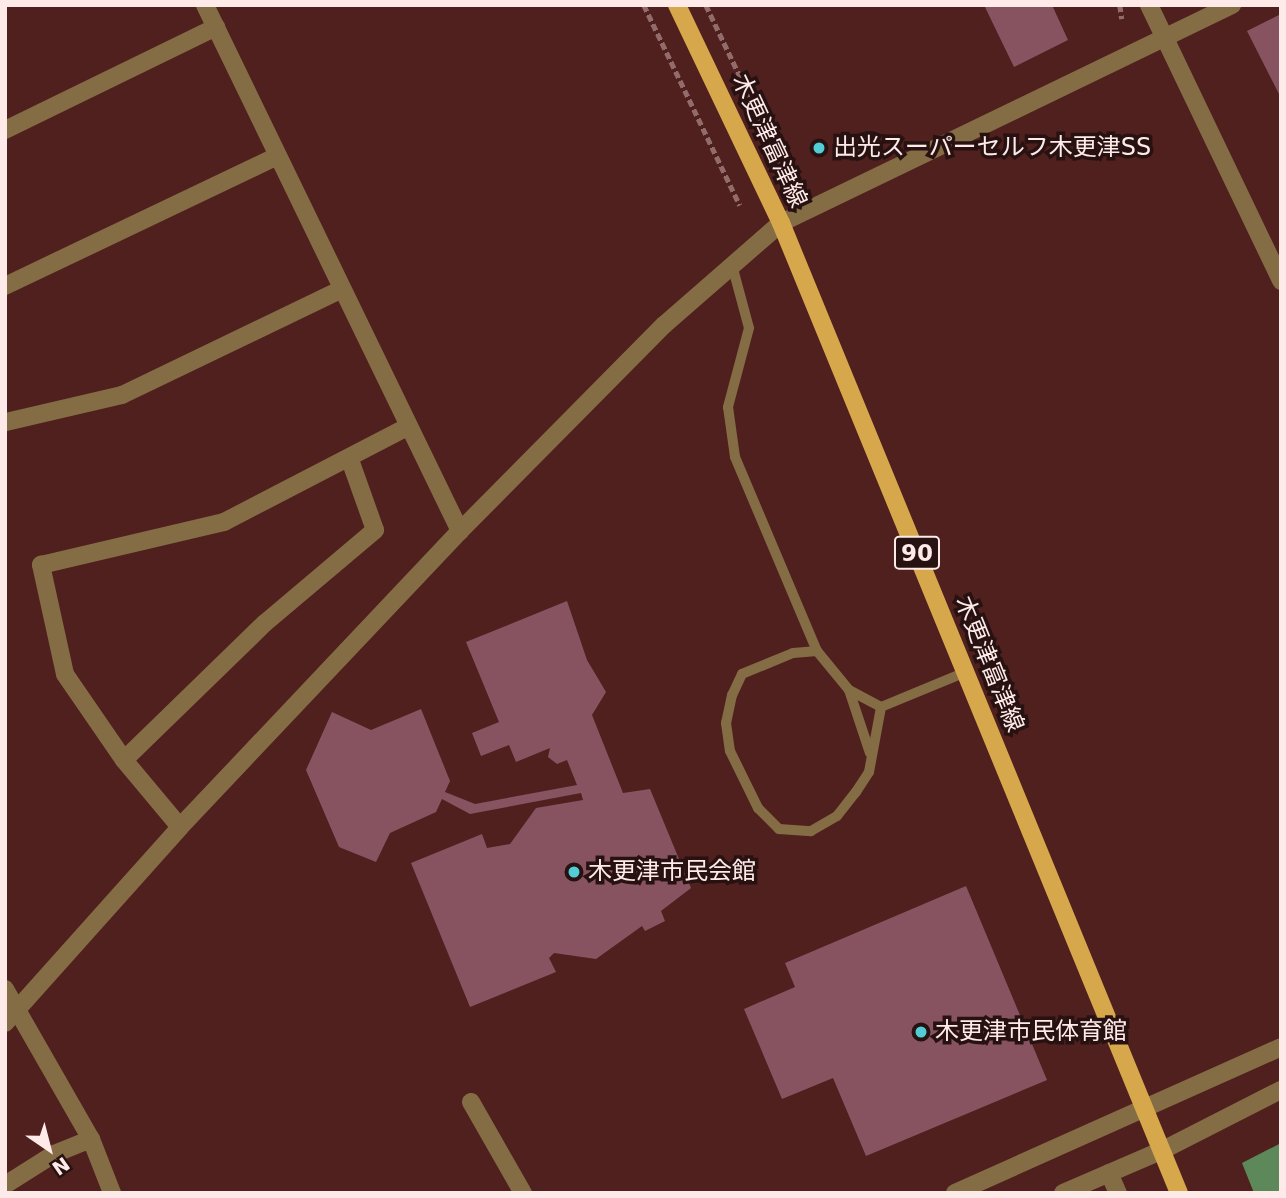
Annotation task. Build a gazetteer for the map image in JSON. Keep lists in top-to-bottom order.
{
  "streets": {
    "main road": ["木更津富津線", "90"]
  },
  "places": ["出光スーパーセルフ木更津SS", "木更津市民会館", "木更津市民体育館"],
  "north": "bottom right"
}
